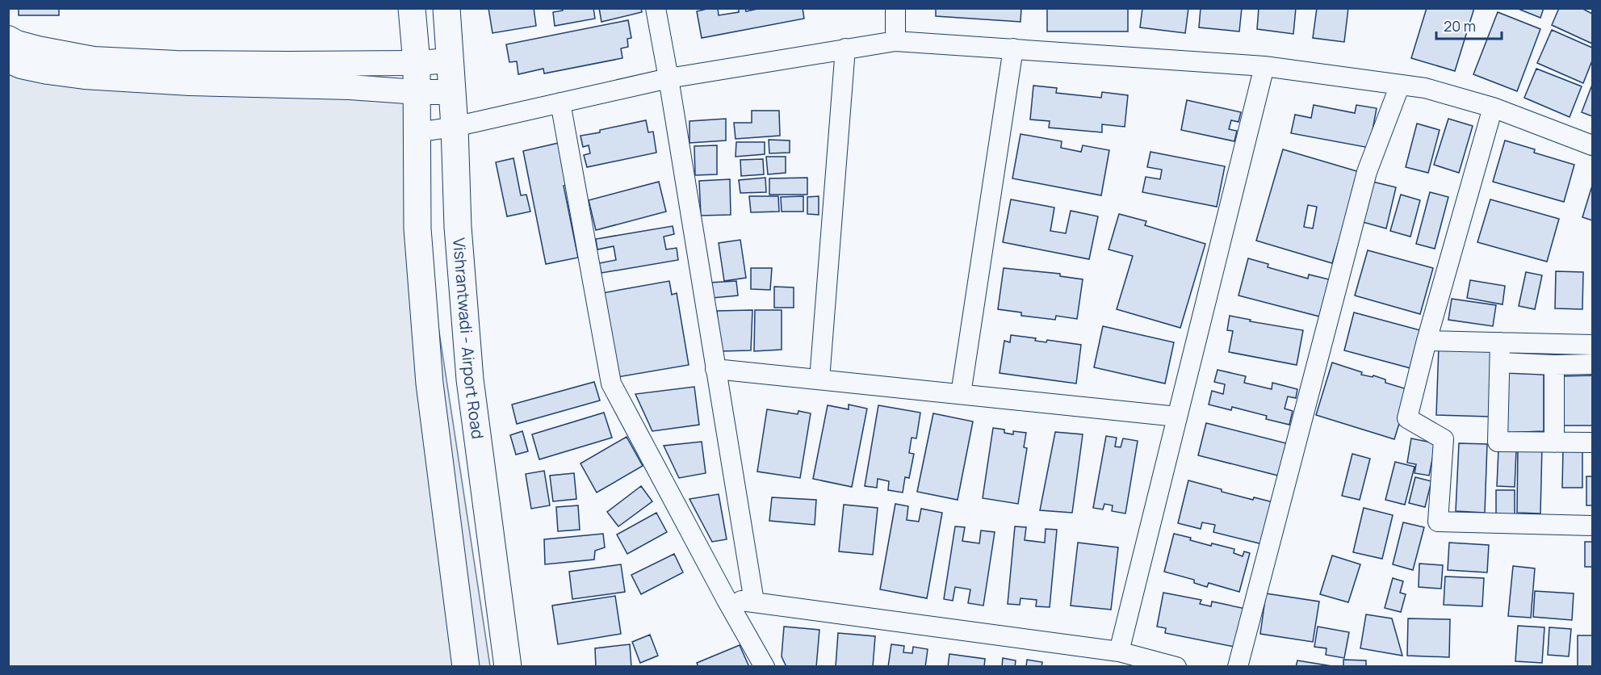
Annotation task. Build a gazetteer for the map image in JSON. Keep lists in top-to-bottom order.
{
  "streets": {
    "main road": ["Vishrantwadi - Airport Road"]
  },
  "scale_bar": "20 m"
}
